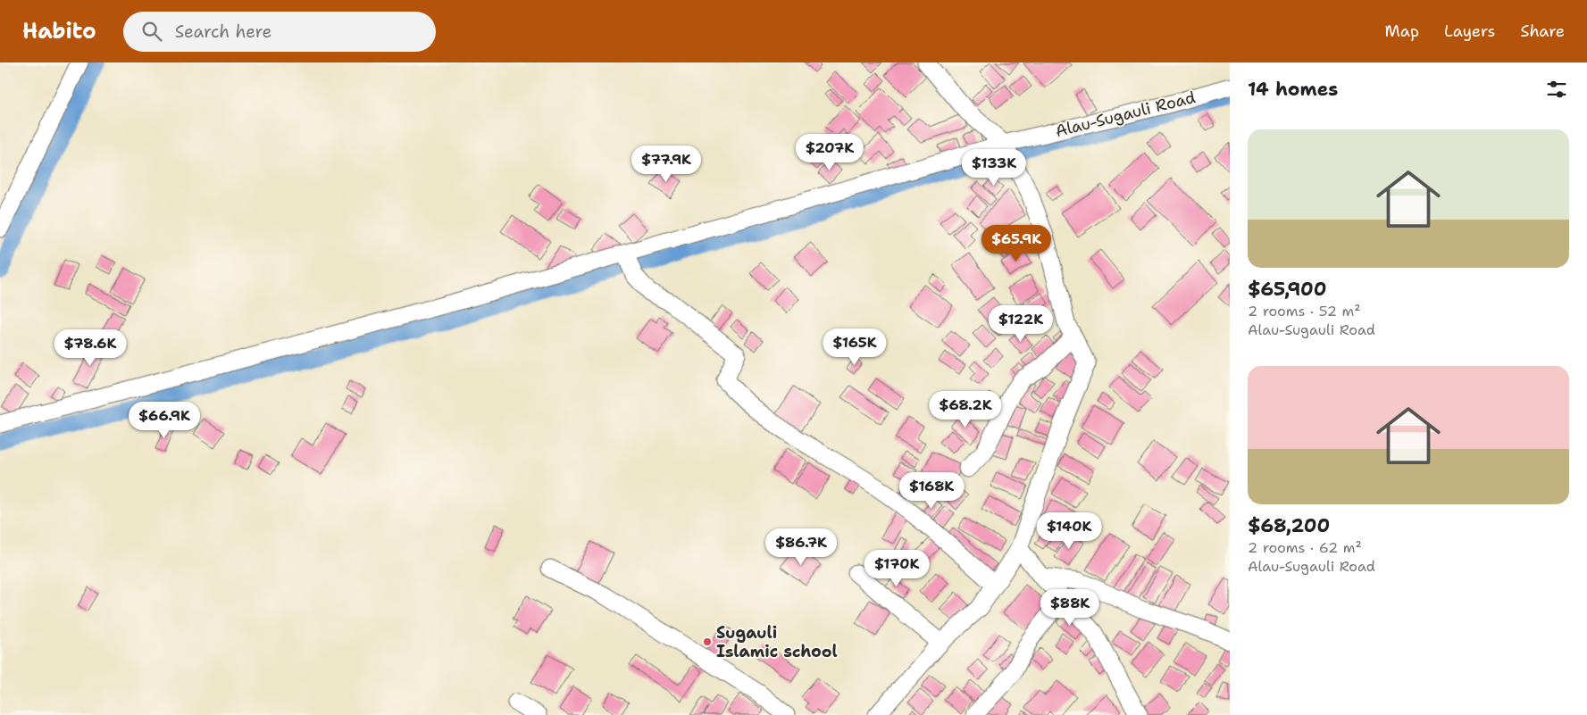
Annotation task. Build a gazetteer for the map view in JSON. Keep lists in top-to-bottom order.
{
  "streets": {
    "street": ["Alau-Sugauli Road"]
  },
  "places": ["Sugauli Islamic school"],
  "page": {
    "header": "Habito",
    "search": "Search here",
    "nav": ["Map", "Layers", "Share"],
    "heading": "14 homes",
    "list": [
      {
        "name": "$65,900",
        "note": "2 rooms · 52 m² · Alau-Sugauli Road"
      },
      {
        "name": "$68,200",
        "note": "2 rooms · 62 m² · Alau-Sugauli Road"
      }
    ],
    "price": [
      "$207K",
      "$77.9K",
      "$133K",
      "$65.9K",
      "$122K",
      "$165K",
      "$78.6K",
      "$68.2K",
      "$66.9K",
      "$168K",
      "$140K",
      "$86.7K",
      "$170K",
      "$88K"
    ]
  }
}
